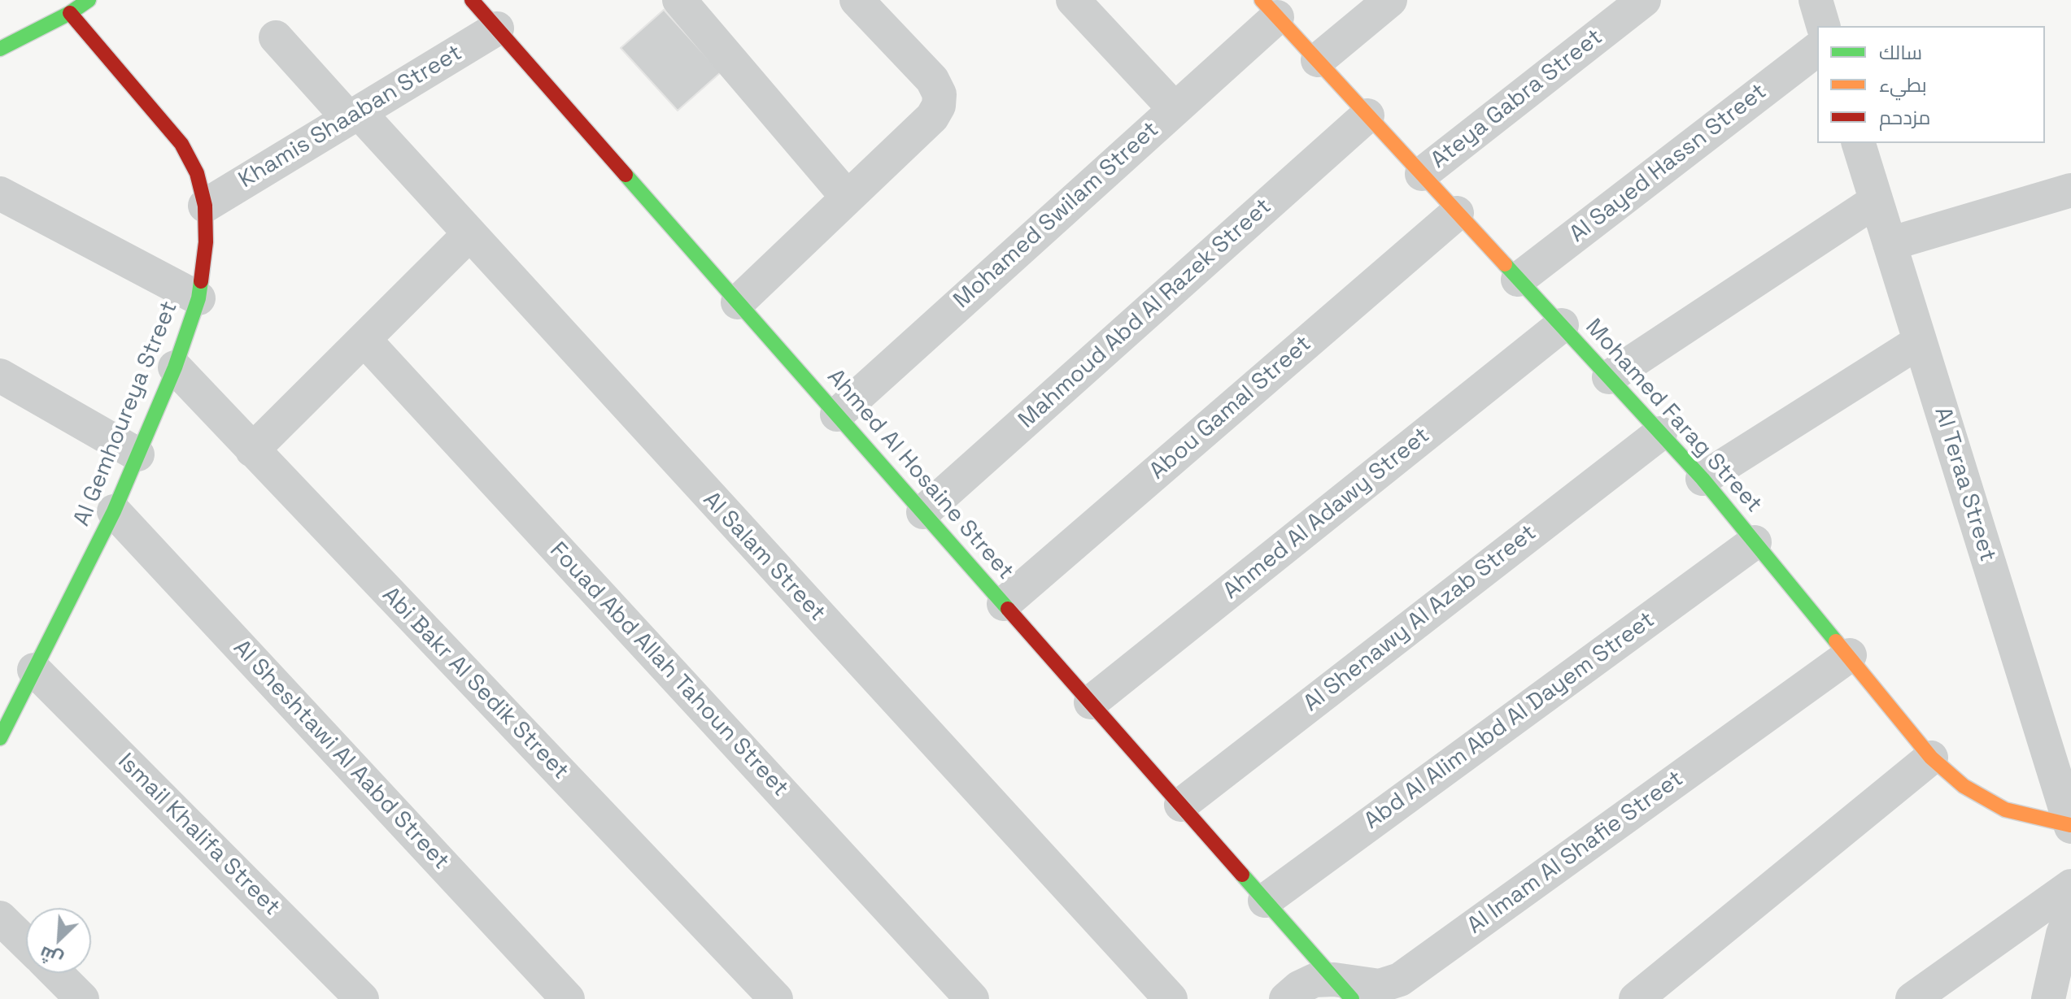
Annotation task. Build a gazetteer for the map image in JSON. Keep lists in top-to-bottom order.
{
  "streets": {
    "street": [
      "Ateya Gabra Street",
      "Khamis Shaaban Street",
      "Al Sayed Hassn Street",
      "Mohamed Swilam Street",
      "Mahmoud Abd Al Razek Street",
      "Abou Gamal Street",
      "Al Gemhoureya Street",
      "Mohamed Farag Street",
      "Ahmed Al Hosaine Street",
      "Al Teraa Street",
      "Ahmed Al Adawy Street",
      "Al Salam Street",
      "Al Shenawy Al Azab Street",
      "Fouad Abd Allah Tahoun Street",
      "Abi Bakr Al Sedik Street",
      "Abd Al Alim Abd Al Dayem Street",
      "Al Sheshtawi Al Aabd Street",
      "Ismail Khalifa Street",
      "Al Imam Al Shafie Street"
    ]
  },
  "crossings": [
    ["Ateya Gabra Street", "Mohamed Farag Street"],
    ["Khamis Shaaban Street", "Al Gemhoureya Street"],
    ["Khamis Shaaban Street", "Ahmed Al Hosaine Street"],
    ["Khamis Shaaban Street", "Al Salam Street"],
    ["Al Sayed Hassn Street", "Mohamed Farag Street"],
    ["Mohamed Swilam Street", "Mohamed Farag Street"],
    ["Mohamed Swilam Street", "Ahmed Al Hosaine Street"],
    ["Mahmoud Abd Al Razek Street", "Mohamed Farag Street"],
    ["Mahmoud Abd Al Razek Street", "Ahmed Al Hosaine Street"],
    ["Abou Gamal Street", "Mohamed Farag Street"],
    ["Abou Gamal Street", "Ahmed Al Hosaine Street"],
    ["Al Gemhoureya Street", "Abi Bakr Al Sedik Street"],
    ["Al Gemhoureya Street", "Al Sheshtawi Al Aabd Street"],
    ["Al Gemhoureya Street", "Ismail Khalifa Street"],
    ["Mohamed Farag Street", "Al Teraa Street"],
    ["Mohamed Farag Street", "Ahmed Al Adawy Street"],
    ["Mohamed Farag Street", "Al Shenawy Al Azab Street"],
    ["Mohamed Farag Street", "Abd Al Alim Abd Al Dayem Street"],
    ["Mohamed Farag Street", "Al Imam Al Shafie Street"],
    ["Ahmed Al Hosaine Street", "Ahmed Al Adawy Street"],
    ["Ahmed Al Hosaine Street", "Al Shenawy Al Azab Street"],
    ["Ahmed Al Hosaine Street", "Abd Al Alim Abd Al Dayem Street"],
    ["Ahmed Al Hosaine Street", "Al Imam Al Shafie Street"]
  ],
  "legend": ["سالك", "بطيء", "مزدحم"],
  "north": "bottom left"
}
